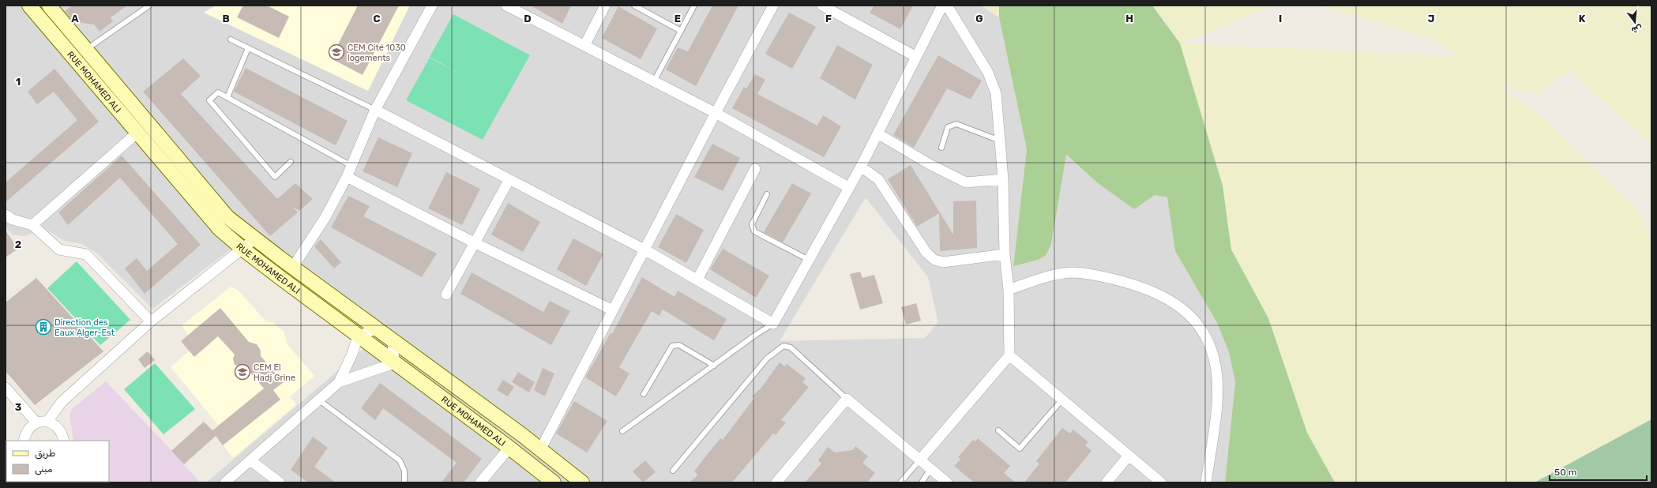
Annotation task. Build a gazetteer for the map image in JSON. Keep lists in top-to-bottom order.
{
  "streets": {
    "street": ["RUE MOHAMED ALI"]
  },
  "places": {
    "school or university": ["CEM Cité 1030 logements", "CEM El Hadj Grine"],
    "building": ["Direction des Eaux Alger-Est"]
  },
  "legend": ["طريق", "مبنى"],
  "scale_bar": "50 m",
  "north": "bottom",
  "grid": {
    "columns": [
      "A",
      "B",
      "C",
      "D",
      "E",
      "F",
      "G",
      "H",
      "I",
      "J",
      "K"
    ],
    "rows": ["1", "2", "3"]
  }
}
